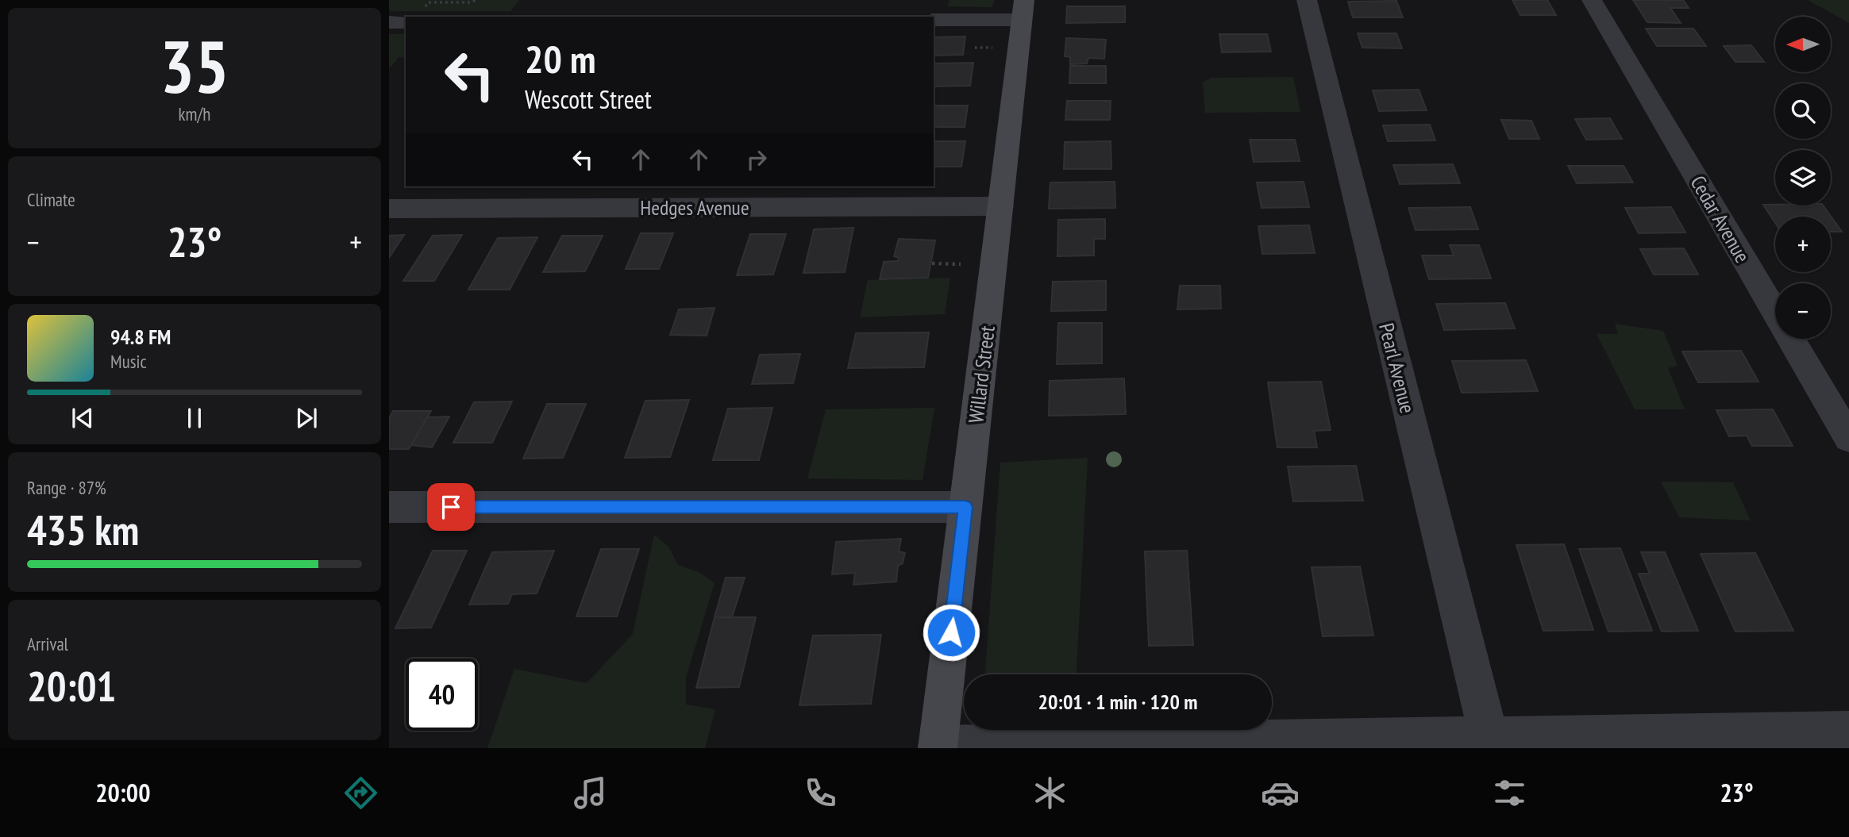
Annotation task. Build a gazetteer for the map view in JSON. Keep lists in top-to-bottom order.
{
  "streets": {
    "street": [
      "Hedges Avenue",
      "Cedar Avenue",
      "Pearl Avenue",
      "Willard Street"
    ]
  },
  "crossings": [
    ["Hedges Avenue", "Willard Street"]
  ],
  "north": "left",
  "page": {
    "tile": [
      ["35", "km/h"],
      "Climate",
      ["Range · 87%", "435 km"],
      ["Arrival", "20:01"]
    ],
    "map_buttons": ["+", "−"],
    "turn": ["20 m", "Wescott Street"],
    "heat": ["−", "23°", "+"],
    "song": ["94.8 FM", "Music"],
    "limit": "40",
    "trip": "20:01 · 1 min · 120 m",
    "tabs": ["20:00", "23°"]
  }
}
